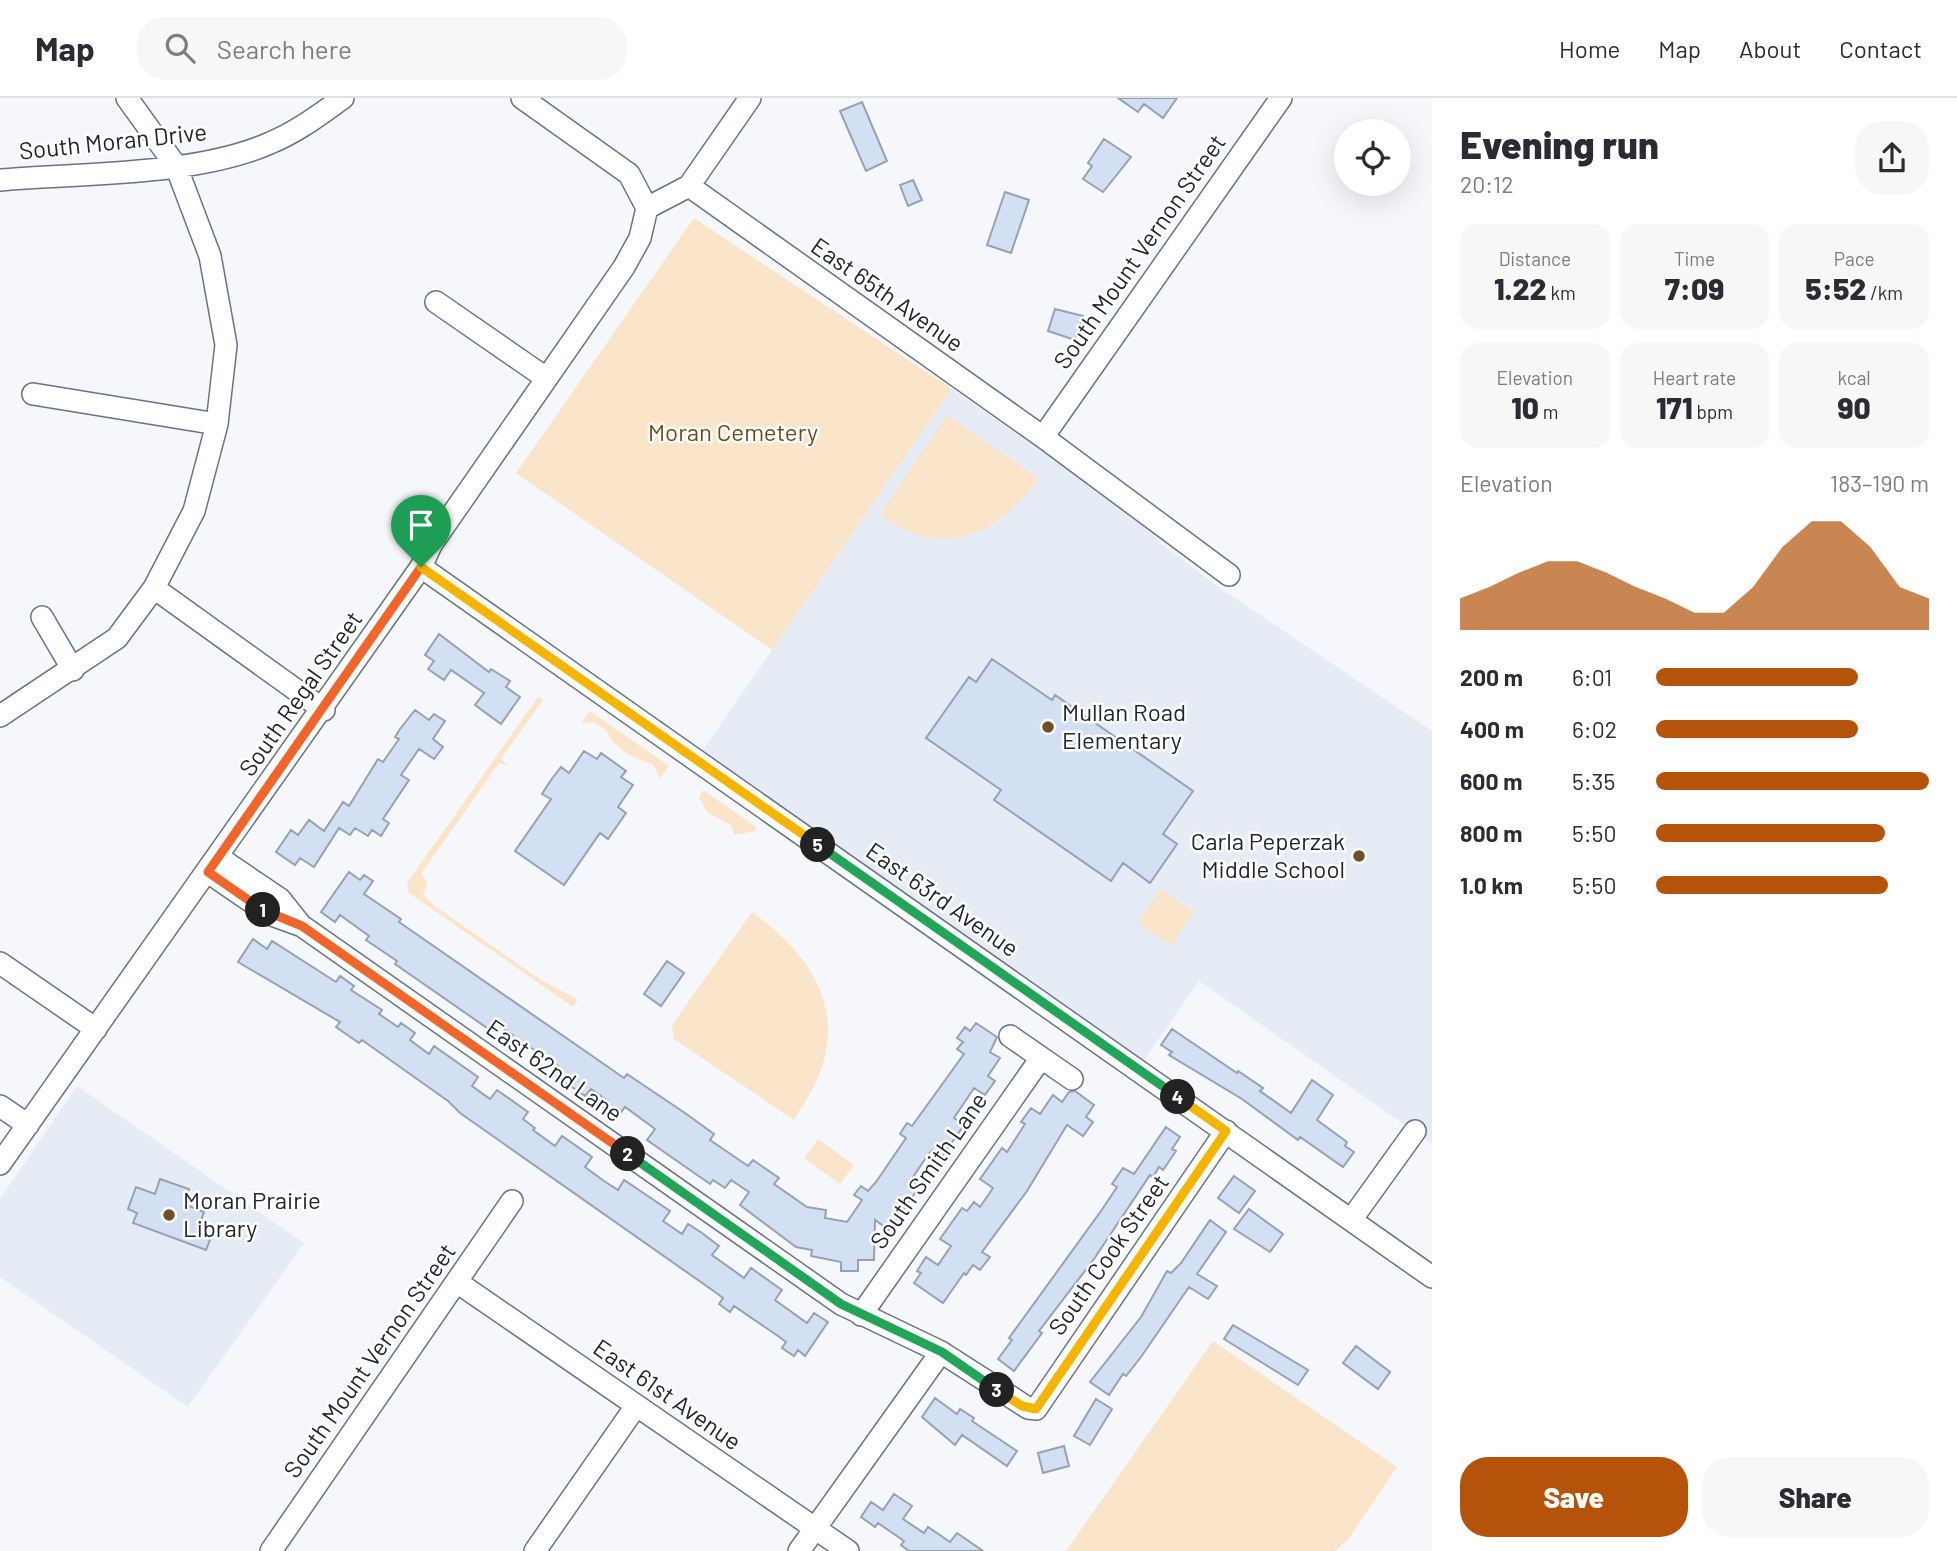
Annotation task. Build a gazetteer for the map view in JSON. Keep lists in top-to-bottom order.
{
  "streets": {
    "street": [
      "South Moran Drive",
      "South Mount Vernon Street",
      "East 65th Avenue",
      "South Regal Street",
      "East 63rd Avenue",
      "East 62nd Lane",
      "South Smith Lane",
      "South Cook Street",
      "East 61st Avenue"
    ]
  },
  "crossings": [
    ["South Mount Vernon Street", "East 65th Avenue"],
    ["South Mount Vernon Street", "East 61st Avenue"],
    ["South Regal Street", "East 63rd Avenue"],
    ["South Regal Street", "East 62nd Lane"],
    ["East 63rd Avenue", "South Cook Street"],
    ["East 62nd Lane", "South Smith Lane"],
    ["East 62nd Lane", "South Cook Street"]
  ],
  "parks": ["Moran Cemetery"],
  "places": ["Mullan Road Elementary", "Carla Peperzak Middle School", "Moran Prairie Library"],
  "page": {
    "header": "Map",
    "search": "Search here",
    "nav": [
      "Home",
      "Map",
      "About",
      "Contact"
    ],
    "heading": ["Evening run", "20:12"],
    "stats": [
      ["Distance", "1.22 km"],
      ["Time", "7:09"],
      ["Pace", "5:52 /km"],
      ["Elevation", "10 m"],
      ["Heart rate", "171 bpm"],
      ["kcal", "90"]
    ],
    "chart": ["Elevation", "183–190 m"],
    "list": [
      {
        "name": "200 m",
        "note": "6:01"
      },
      {
        "name": "400 m",
        "note": "6:02"
      },
      {
        "name": "600 m",
        "note": "5:35"
      },
      {
        "name": "800 m",
        "note": "5:50"
      },
      {
        "name": "1.0 km",
        "note": "5:50"
      }
    ],
    "pins": [
      "5",
      "1",
      "4",
      "2",
      "3"
    ],
    "buttons": ["Save", "Share"]
  }
}
